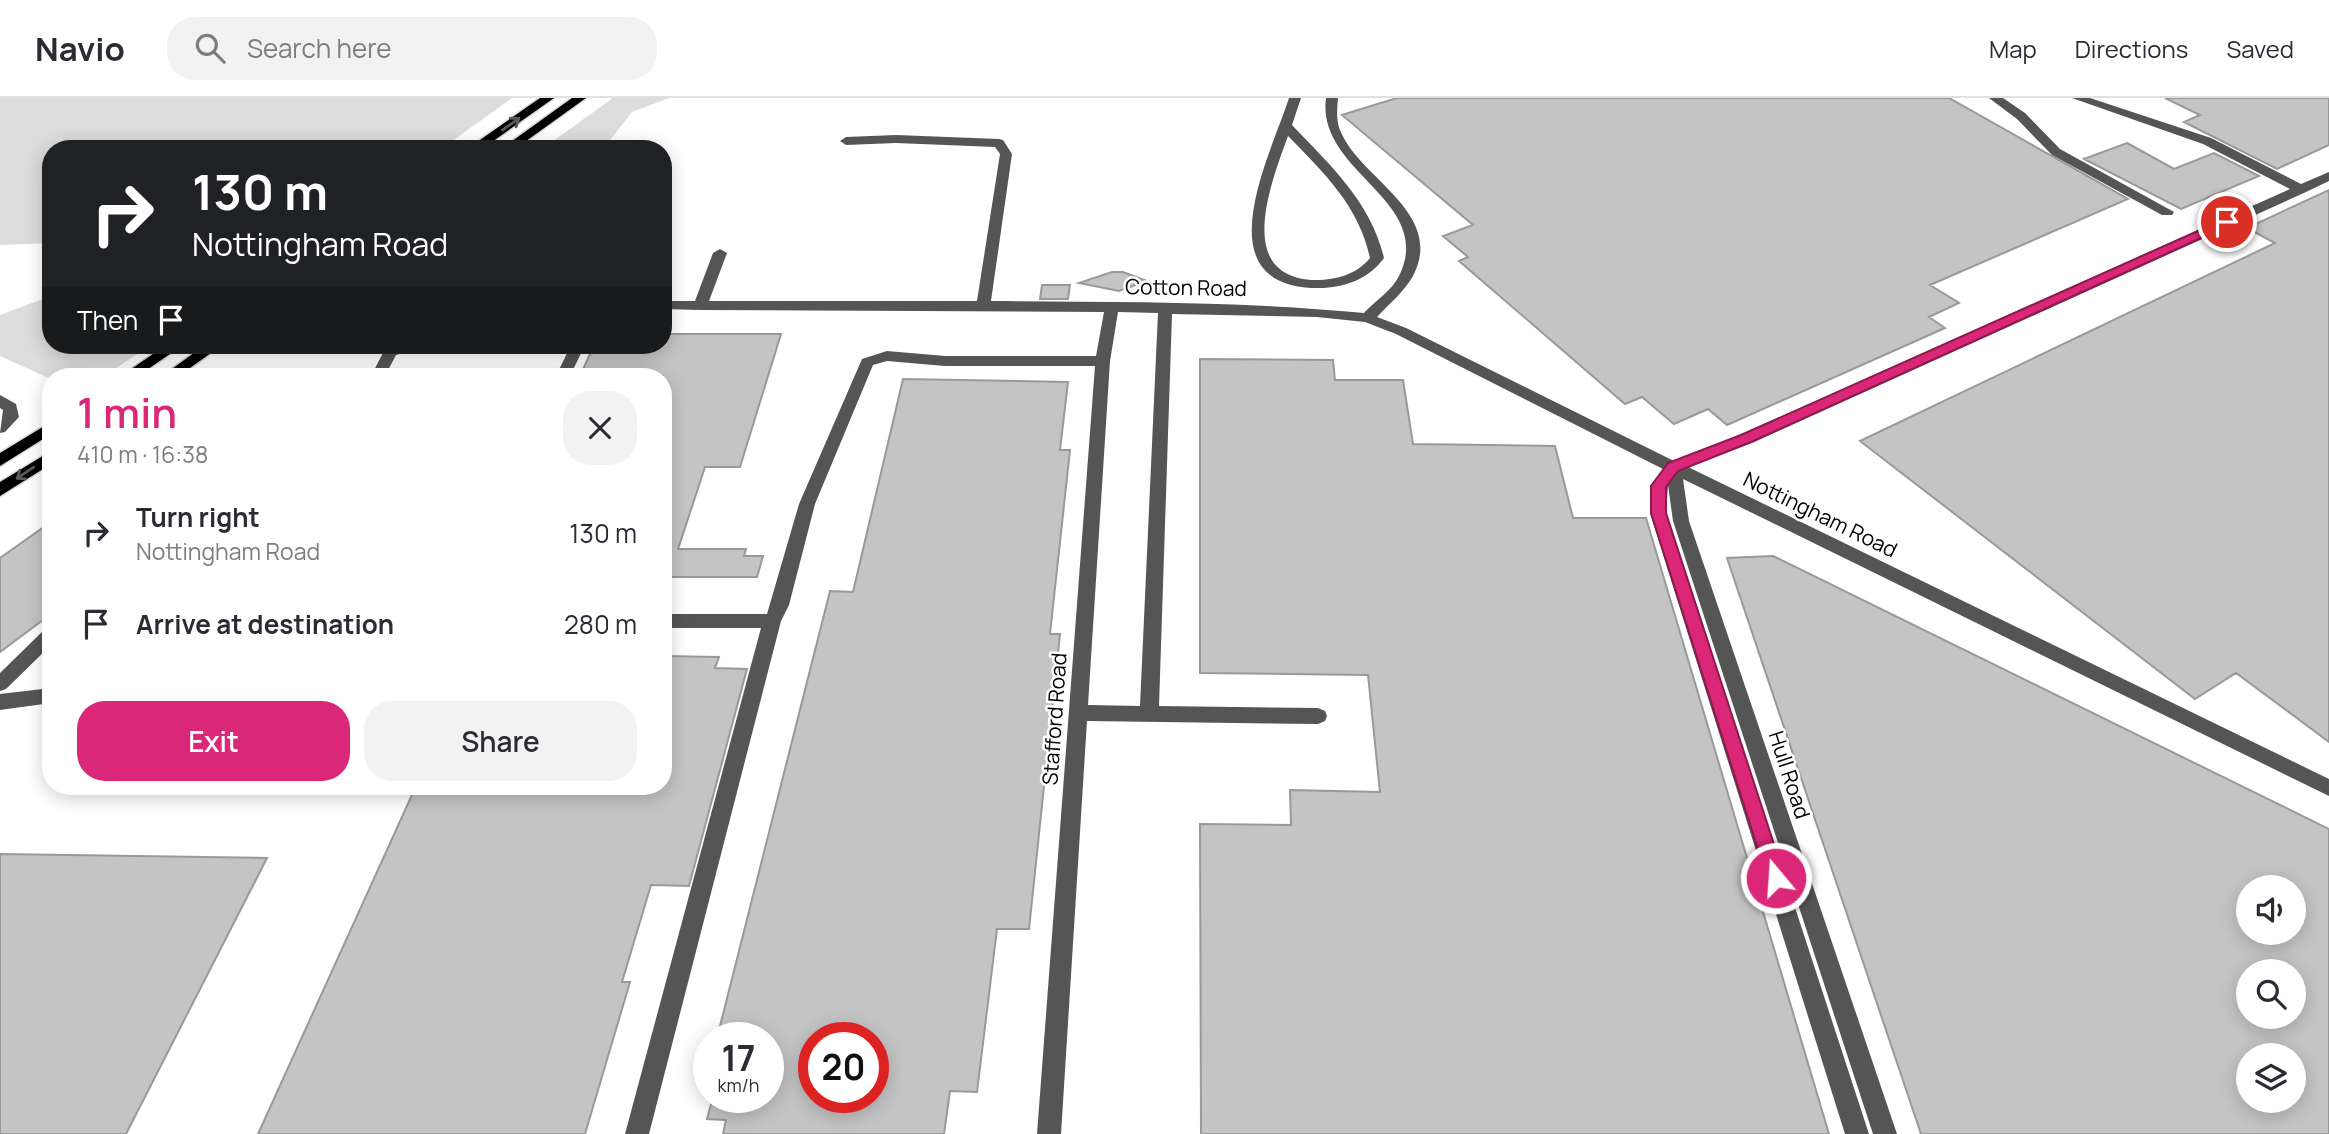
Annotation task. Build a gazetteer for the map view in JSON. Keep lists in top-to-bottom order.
{
  "streets": {
    "street": [
      "Cotton Road",
      "Nottingham Road",
      "Stafford Road",
      "Hull Road"
    ]
  },
  "crossings": [
    ["Cotton Road", "Nottingham Road"],
    ["Cotton Road", "Stafford Road"],
    ["Cotton Road", "Hull Road"],
    ["Nottingham Road", "Hull Road"]
  ],
  "page": {
    "header": "Navio",
    "search": "Search here",
    "nav": ["Map", "Directions", "Saved"],
    "turn": ["130 m", "Nottingham Road"],
    "then": "Then",
    "heading": ["1 min", "410 m · 16:38"],
    "list": [
      {
        "name": "Turn right",
        "note": "Nottingham Road",
        "value": "130 m"
      },
      {
        "name": "Arrive at destination",
        "value": "280 m"
      }
    ],
    "buttons": ["Exit", "Share"],
    "speed": "17 km/h",
    "limit": "20"
  }
}
